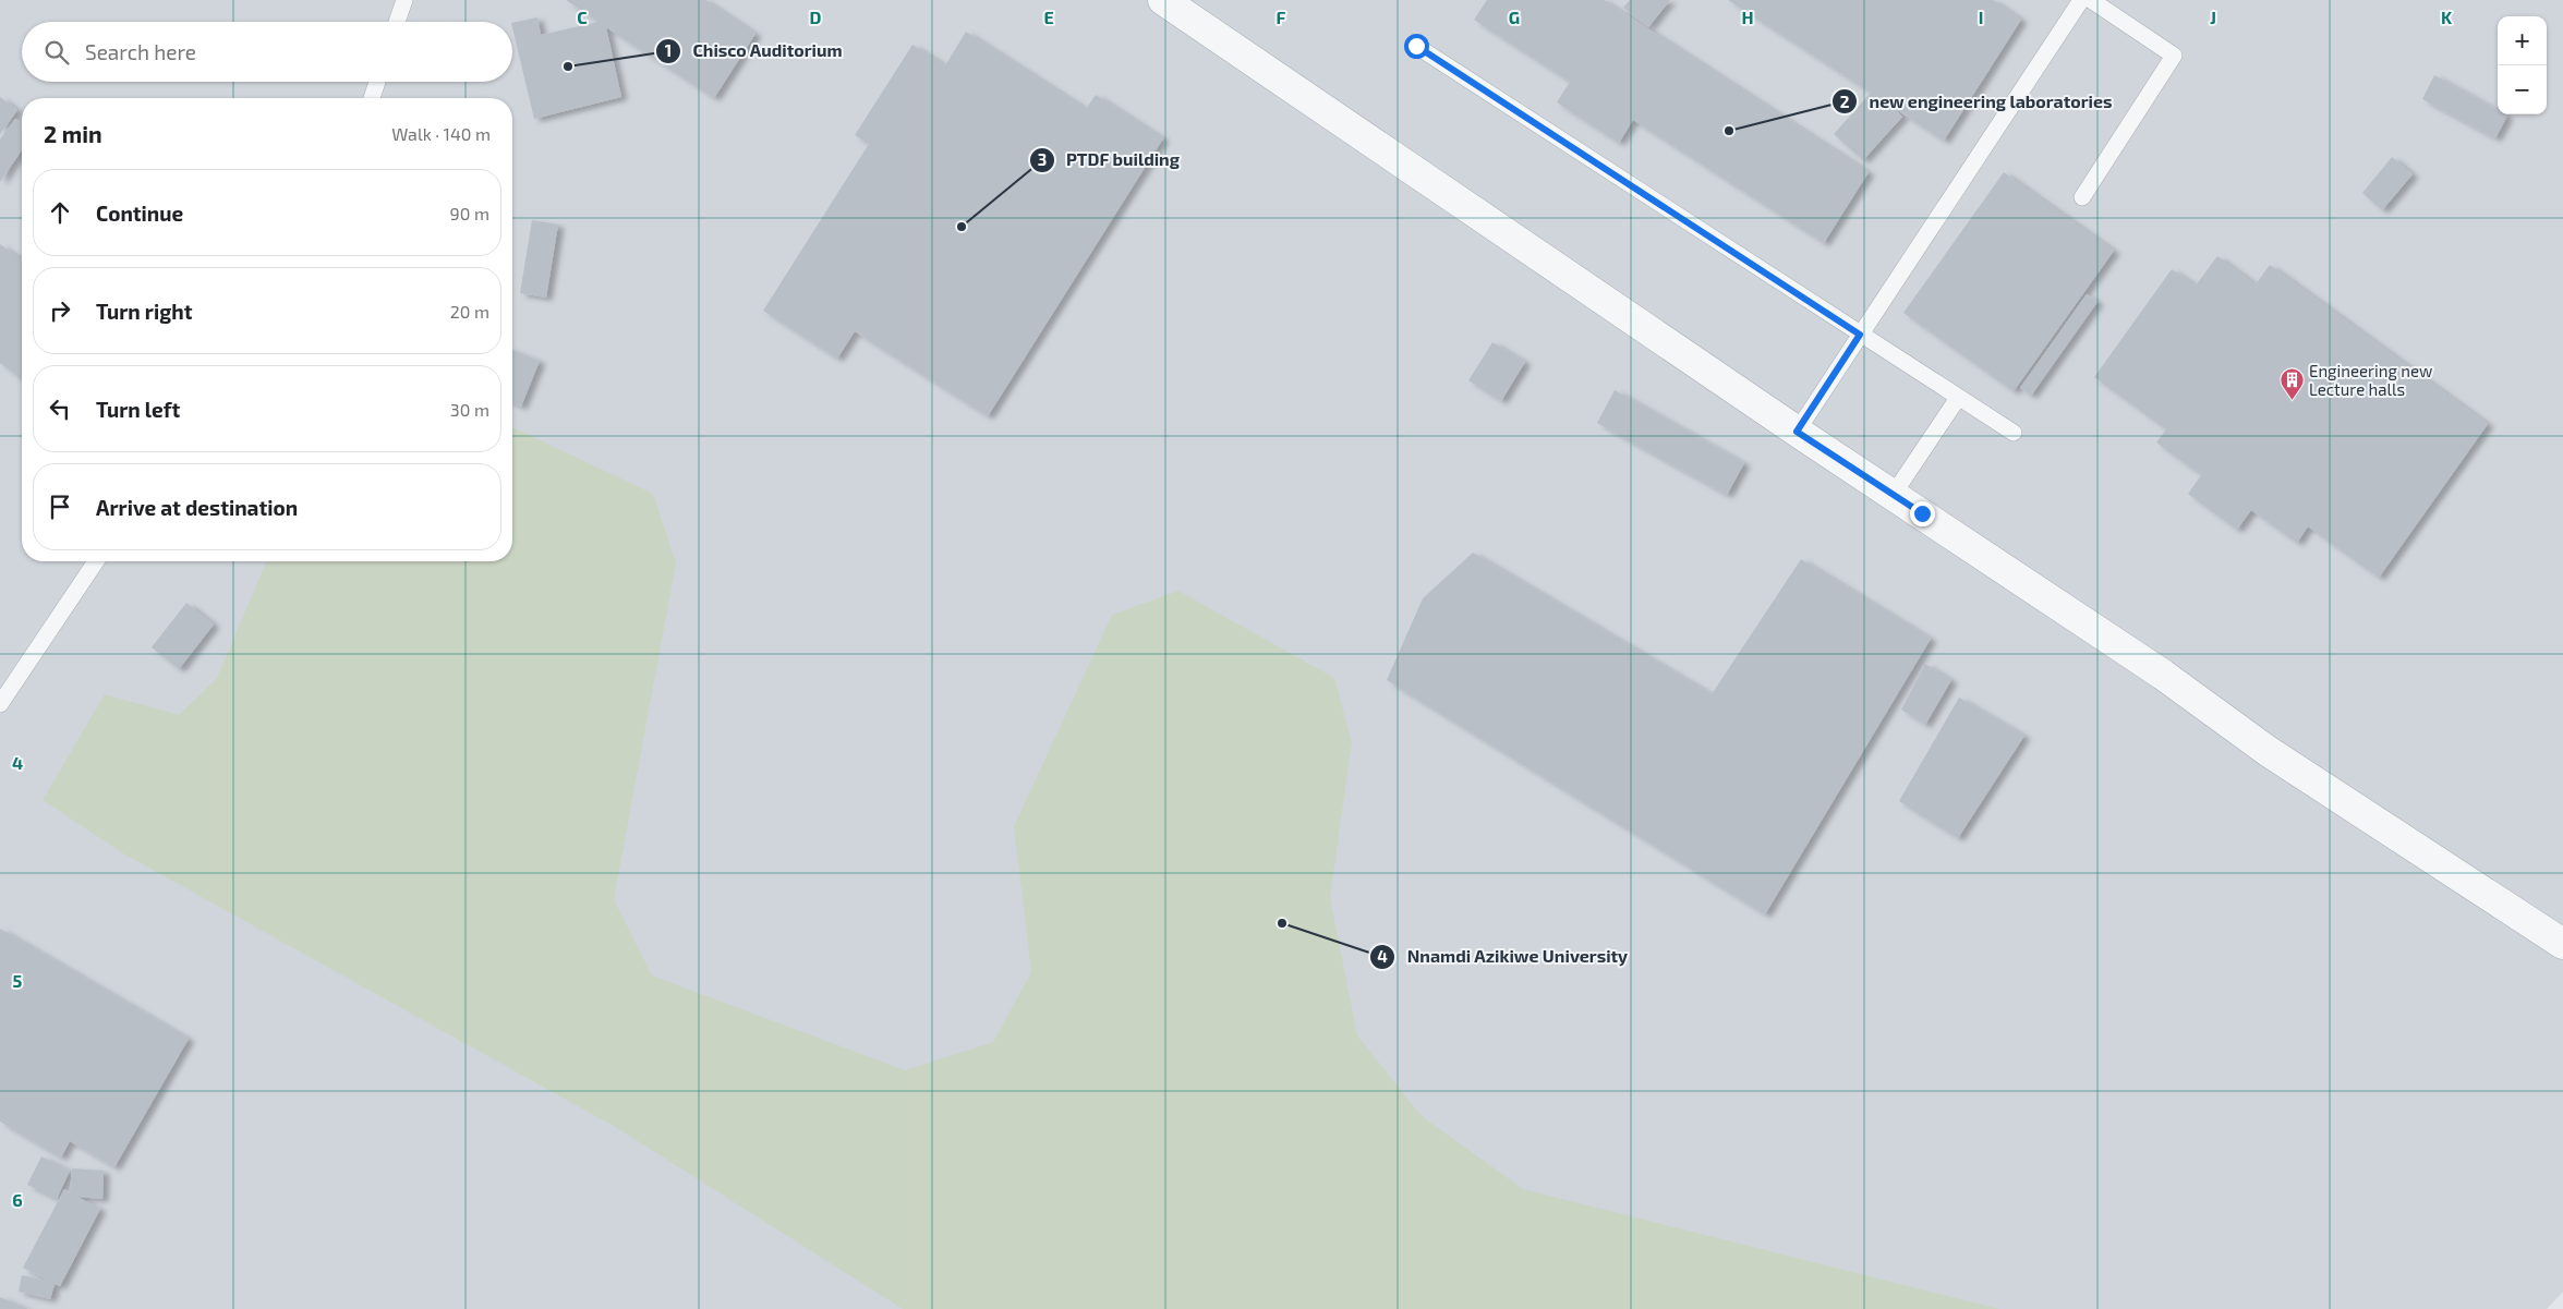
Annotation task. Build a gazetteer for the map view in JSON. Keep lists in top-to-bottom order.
{
  "places": {
    "other": [
      "Chisco Auditorium",
      "new engineering laboratories",
      "PTDF building",
      "Nnamdi Azikiwe University"
    ],
    "building": ["Engineering new Lecture halls"]
  },
  "page": {
    "map_buttons": ["+", "−"],
    "search": "Search here",
    "heading": ["2 min", "Walk · 140 m"],
    "list": [
      ["Continue", "90 m"],
      ["Turn right", "20 m"],
      ["Turn left", "30 m"],
      "Arrive at destination"
    ]
  },
  "grid": {
    "columns": [
      "C",
      "D",
      "E",
      "F",
      "G",
      "H",
      "I",
      "J",
      "K"
    ],
    "rows": ["4", "5", "6"]
  }
}
